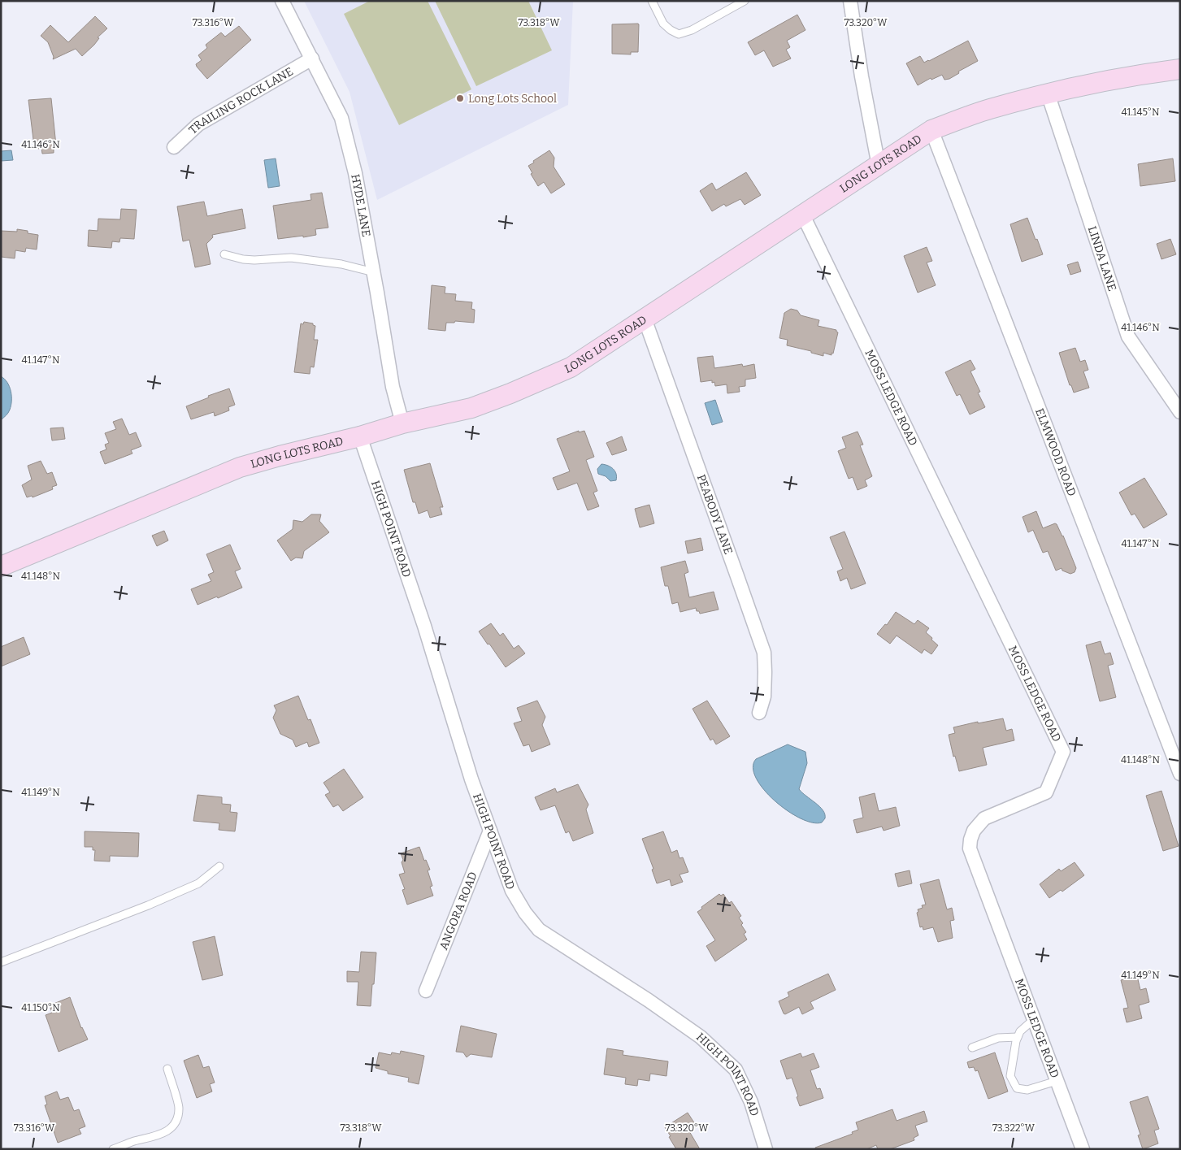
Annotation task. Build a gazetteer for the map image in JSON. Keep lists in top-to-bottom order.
{
  "streets": {
    "main road": ["LONG LOTS ROAD"],
    "street": [
      "TRAILING ROCK LANE",
      "HYDE LANE",
      "LINDA LANE",
      "MOSS LEDGE ROAD",
      "ELMWOOD ROAD",
      "PEABODY LANE",
      "HIGH POINT ROAD",
      "ANGORA ROAD"
    ]
  },
  "crossings": [
    ["TRAILING ROCK LANE", "HYDE LANE"],
    ["LONG LOTS ROAD", "HYDE LANE"],
    ["LONG LOTS ROAD", "LINDA LANE"],
    ["LONG LOTS ROAD", "MOSS LEDGE ROAD"],
    ["LONG LOTS ROAD", "ELMWOOD ROAD"],
    ["LONG LOTS ROAD", "PEABODY LANE"],
    ["LONG LOTS ROAD", "HIGH POINT ROAD"],
    ["HIGH POINT ROAD", "ANGORA ROAD"]
  ],
  "places": ["Long Lots School"],
  "coordinates": [
    "73.316°W",
    "73.318°W",
    "73.320°W",
    "41.145°N",
    "41.146°N",
    "41.147°N",
    "41.148°N",
    "41.149°N",
    "41.150°N",
    "73.322°W"
  ]
}
